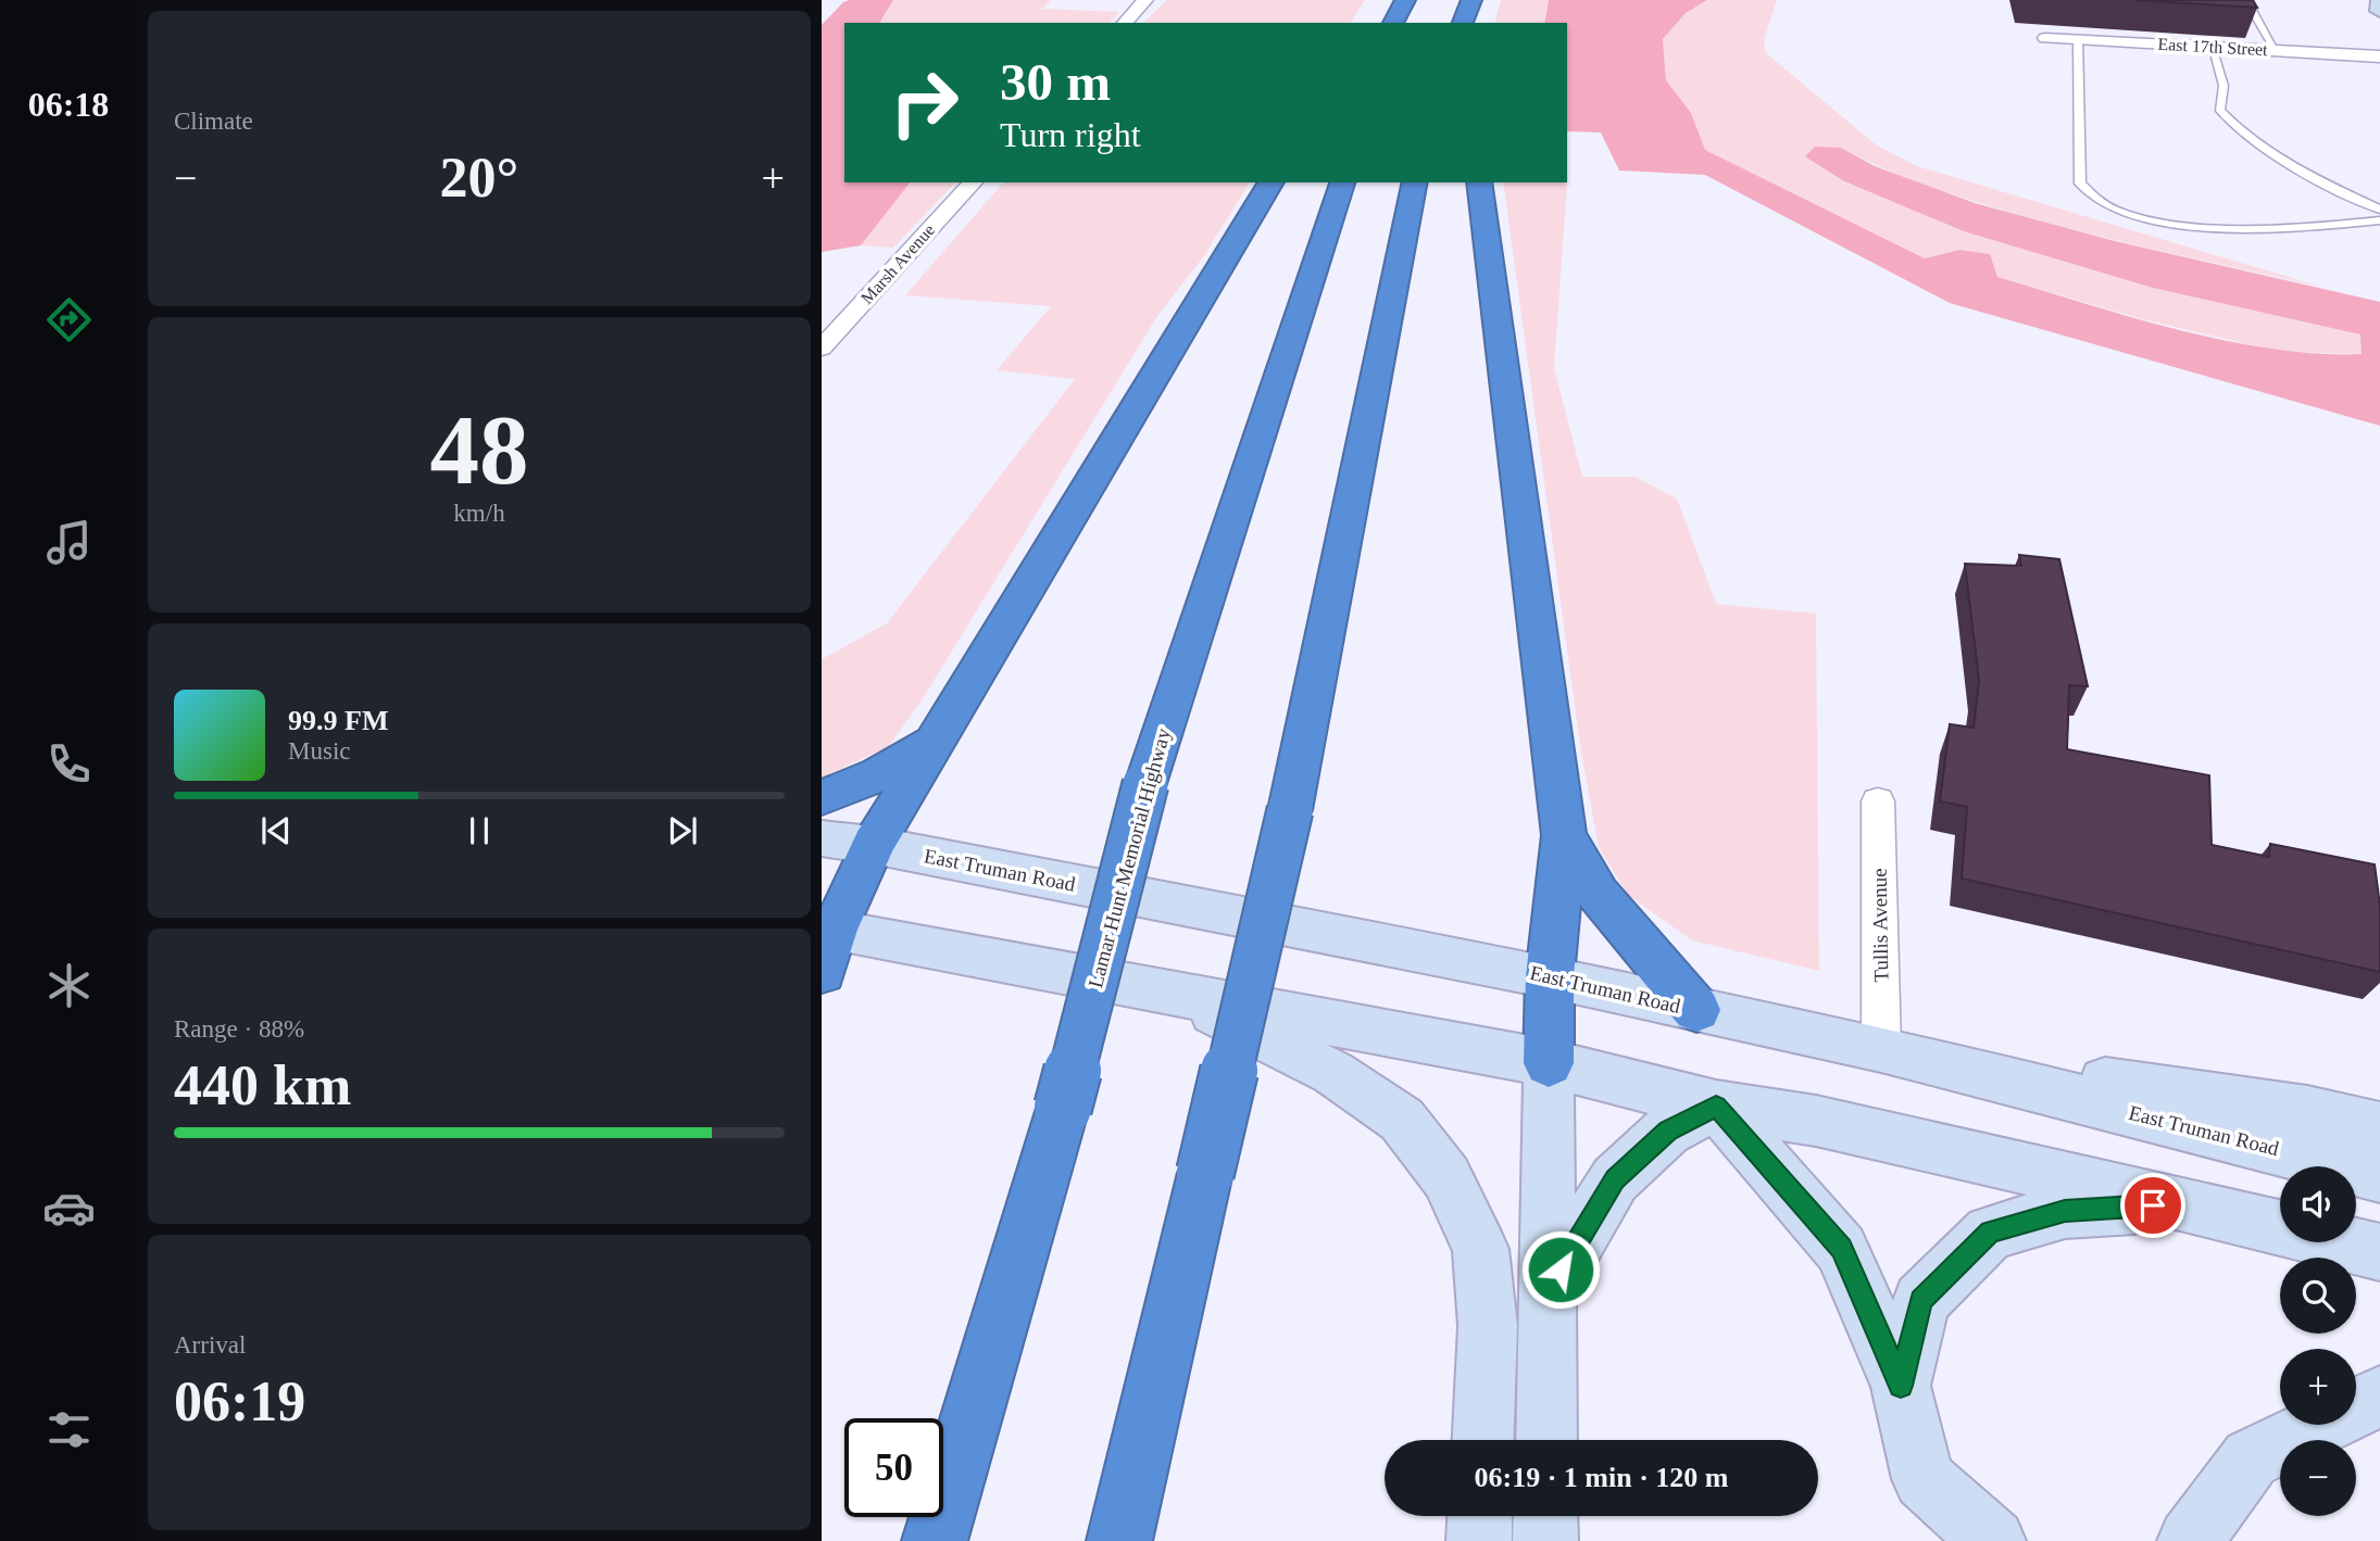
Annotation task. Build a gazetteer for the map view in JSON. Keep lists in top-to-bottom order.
{
  "streets": {
    "highway": ["Lamar Hunt Memorial Highway"],
    "main road": ["East Truman Road"],
    "street": ["East 17th Street", "Marsh Avenue", "Tullis Avenue"]
  },
  "crossings": [
    ["East Truman Road", "Tullis Avenue"]
  ],
  "page": {
    "tabs": "06:18",
    "tile": [
      "Climate",
      ["48", "km/h"],
      ["Range · 88%", "440 km"],
      ["Arrival", "06:19"]
    ],
    "turn": ["30 m", "Turn right"],
    "heat": ["−", "20°", "+"],
    "song": ["99.9 FM", "Music"],
    "map_buttons": ["+", "−"],
    "limit": "50",
    "trip": "06:19 · 1 min · 120 m"
  }
}
